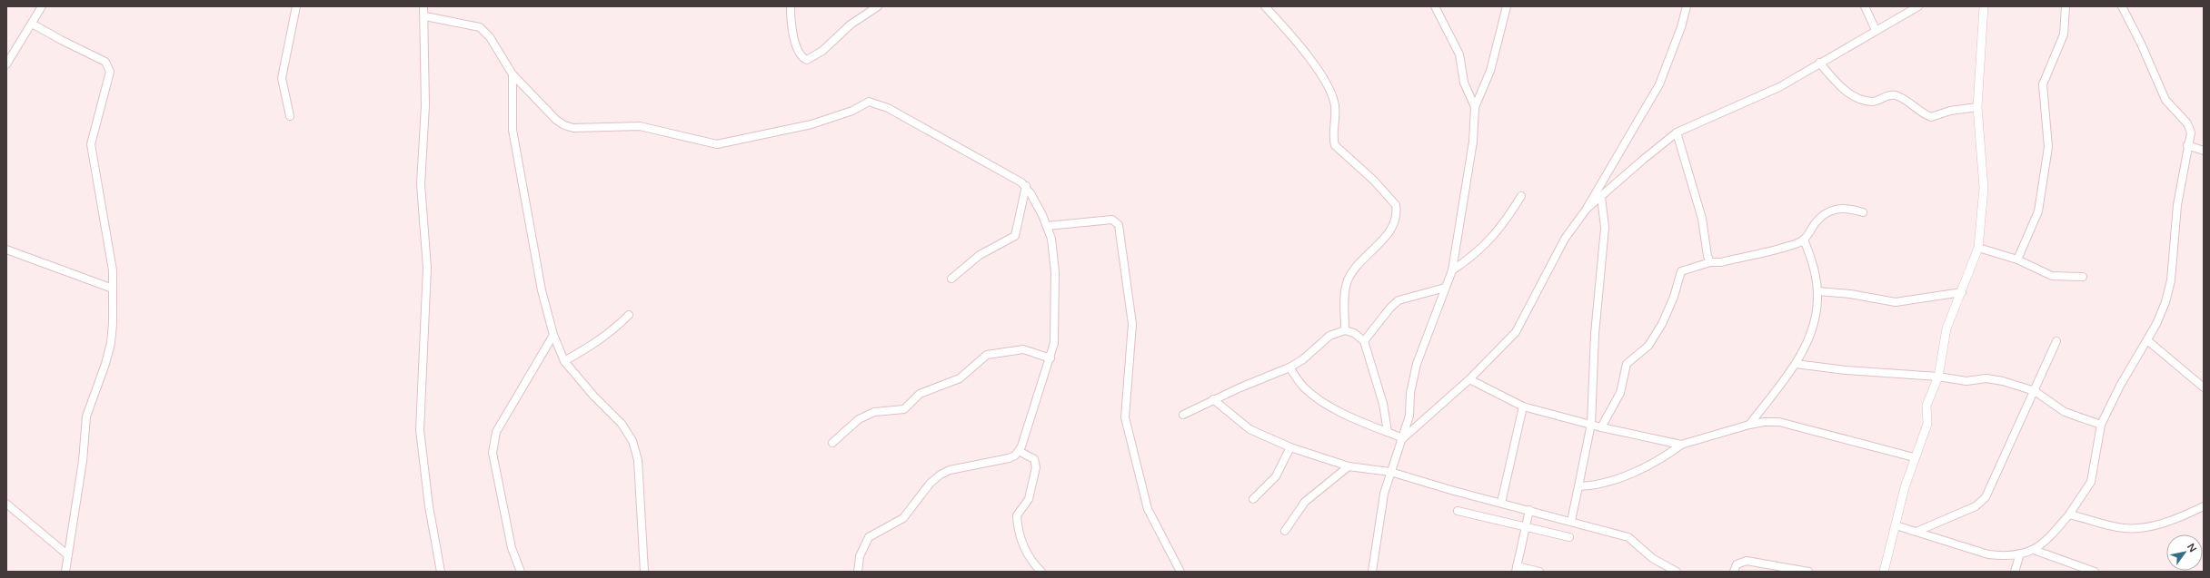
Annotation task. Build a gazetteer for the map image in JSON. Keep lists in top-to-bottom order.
{
  "north": "top right"
}
